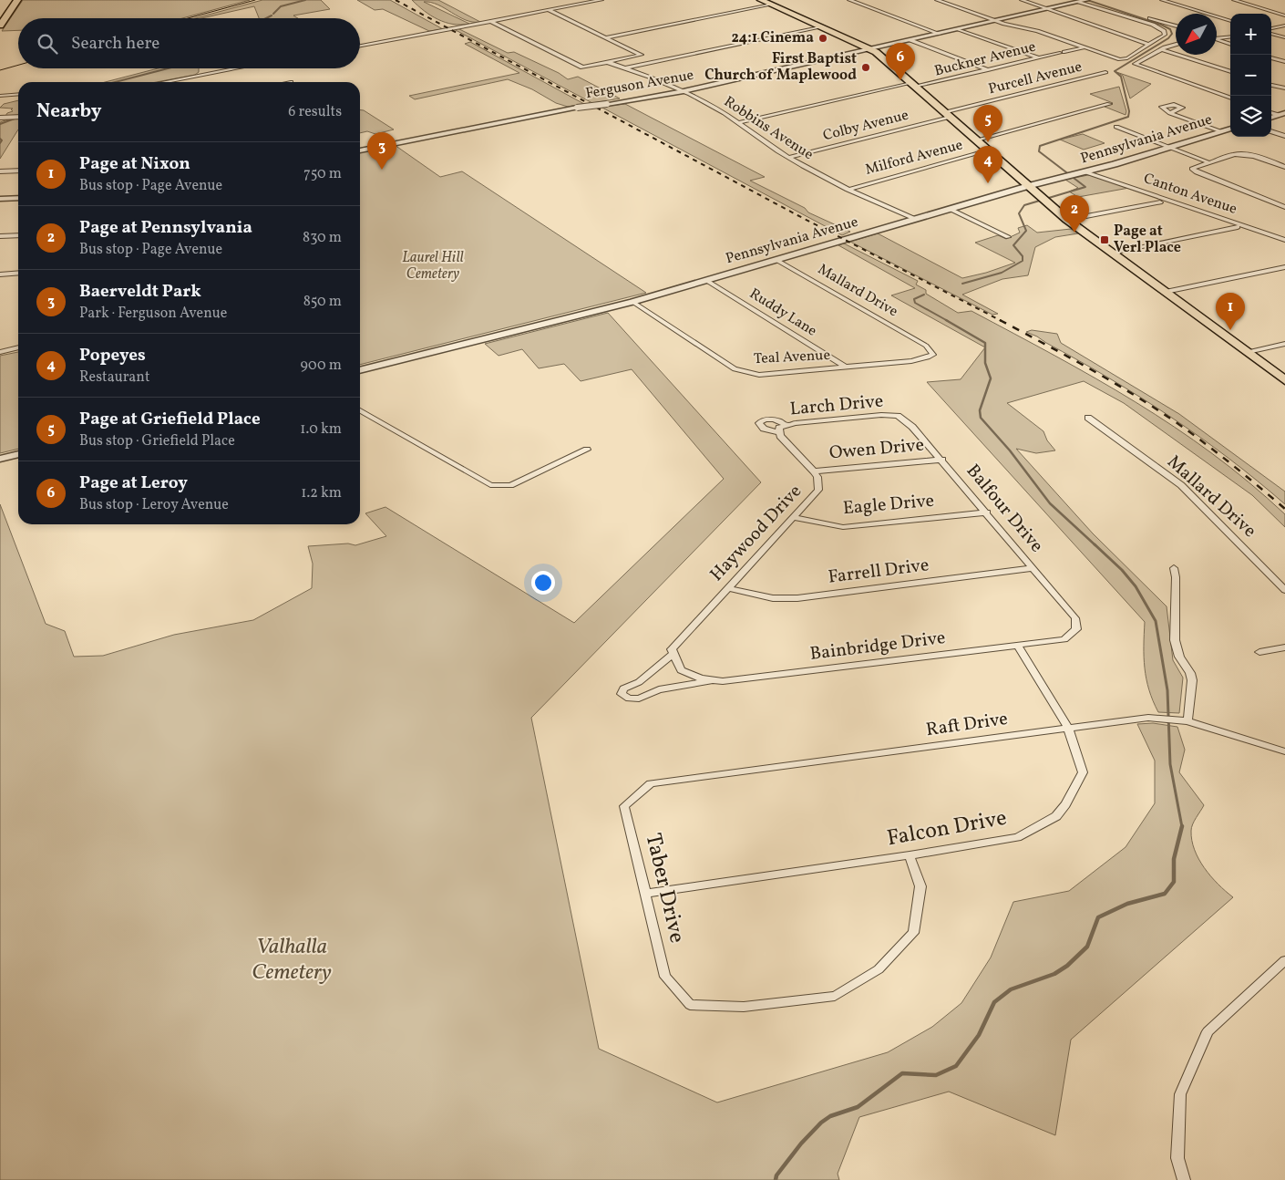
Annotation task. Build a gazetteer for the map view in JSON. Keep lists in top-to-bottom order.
{
  "streets": {
    "street": [
      "Buckner Avenue",
      "Purcell Avenue",
      "Ferguson Avenue",
      "Colby Avenue",
      "Robbins Avenue",
      "Pennsylvania Avenue",
      "Milford Avenue",
      "Canton Avenue",
      "Mallard Drive",
      "Ruddy Lane",
      "Teal Avenue",
      "Larch Drive",
      "Owen Drive",
      "Eagle Drive",
      "Balfour Drive",
      "Haywood Drive",
      "Farrell Drive",
      "Bainbridge Drive",
      "Raft Drive",
      "Falcon Drive",
      "Taber Drive"
    ]
  },
  "crossings": [
    ["Buckner Avenue", "Robbins Avenue"],
    ["Purcell Avenue", "Colby Avenue"],
    ["Ferguson Avenue", "Robbins Avenue"],
    ["Colby Avenue", "Robbins Avenue"],
    ["Robbins Avenue", "Pennsylvania Avenue"],
    ["Robbins Avenue", "Milford Avenue"],
    ["Pennsylvania Avenue", "Canton Avenue"],
    ["Pennsylvania Avenue", "Mallard Drive"],
    ["Pennsylvania Avenue", "Ruddy Lane"],
    ["Pennsylvania Avenue", "Teal Avenue"],
    ["Mallard Drive", "Teal Avenue"],
    ["Ruddy Lane", "Teal Avenue"],
    ["Larch Drive", "Balfour Drive"],
    ["Larch Drive", "Haywood Drive"],
    ["Owen Drive", "Balfour Drive"],
    ["Owen Drive", "Haywood Drive"],
    ["Eagle Drive", "Balfour Drive"],
    ["Eagle Drive", "Haywood Drive"],
    ["Balfour Drive", "Farrell Drive"],
    ["Balfour Drive", "Bainbridge Drive"],
    ["Haywood Drive", "Farrell Drive"],
    ["Haywood Drive", "Bainbridge Drive"],
    ["Bainbridge Drive", "Falcon Drive"],
    ["Raft Drive", "Falcon Drive"],
    ["Raft Drive", "Taber Drive"],
    ["Falcon Drive", "Taber Drive"]
  ],
  "parks": ["Laurel Hill Cemetery", "Valhalla Cemetery"],
  "places": {
    "other": ["24:1 Cinema", "First Baptist Church of Maplewood"],
    "transit": ["Page at Verl Place"]
  },
  "north": "bottom left",
  "page": {
    "map_buttons": ["+", "−"],
    "search": "Search here",
    "pins": [
      "6",
      "5",
      "3",
      "4",
      "2",
      "1"
    ],
    "heading": ["Nearby", "6 results"],
    "list": [
      {
        "mark": "1",
        "name": "Page at Nixon",
        "note": "Bus stop · Page Avenue",
        "value": "750 m"
      },
      {
        "mark": "2",
        "name": "Page at Pennsylvania",
        "note": "Bus stop · Page Avenue",
        "value": "830 m"
      },
      {
        "mark": "3",
        "name": "Baerveldt Park",
        "note": "Park · Ferguson Avenue",
        "value": "850 m"
      },
      {
        "mark": "4",
        "name": "Popeyes",
        "note": "Restaurant",
        "value": "900 m"
      },
      {
        "mark": "5",
        "name": "Page at Griefield Place",
        "note": "Bus stop · Griefield Place",
        "value": "1.0 km"
      },
      {
        "mark": "6",
        "name": "Page at Leroy",
        "note": "Bus stop · Leroy Avenue",
        "value": "1.2 km"
      }
    ]
  }
}
